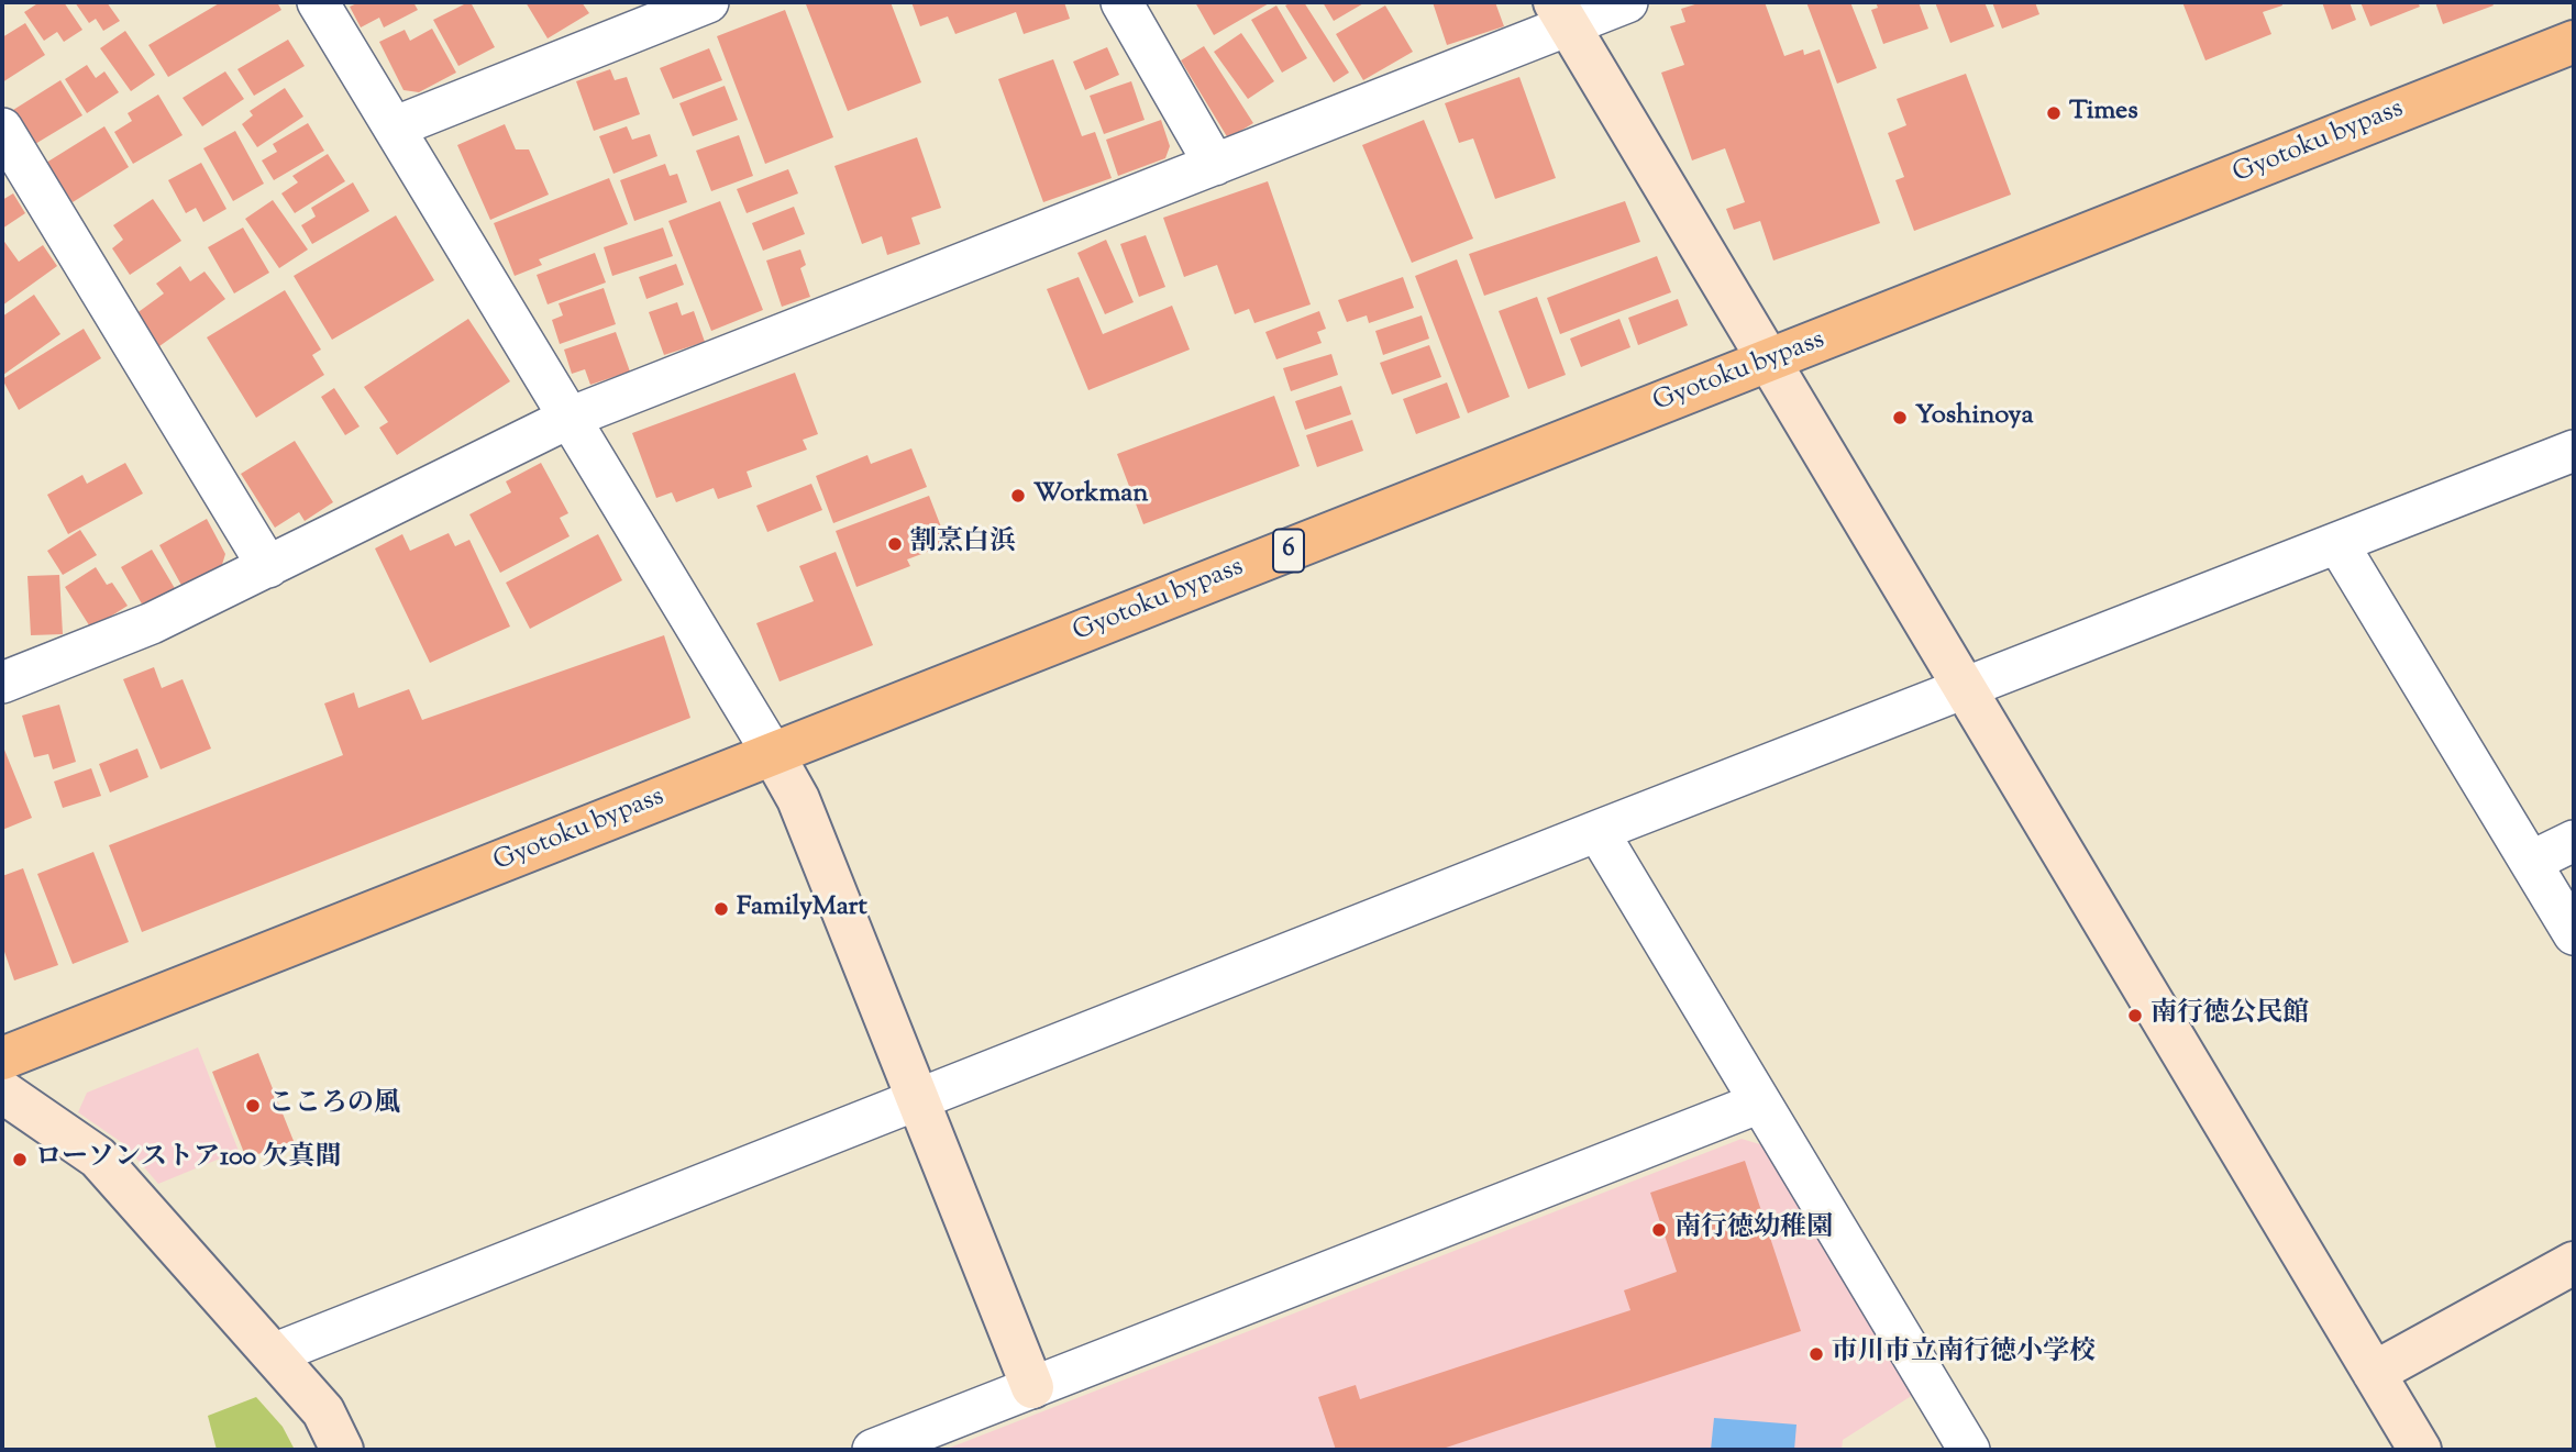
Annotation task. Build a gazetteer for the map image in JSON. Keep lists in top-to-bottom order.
{
  "streets": {
    "main road": ["Gyotoku bypass", "6"]
  },
  "places": [
    "Times",
    "Yoshinoya",
    "Workman",
    "割烹白浜",
    "FamilyMart",
    "南行徳公民館",
    "こころの風",
    "ローソンストア100 欠真間",
    "南行徳幼稚園",
    "市川市立南行徳小学校"
  ]
}
